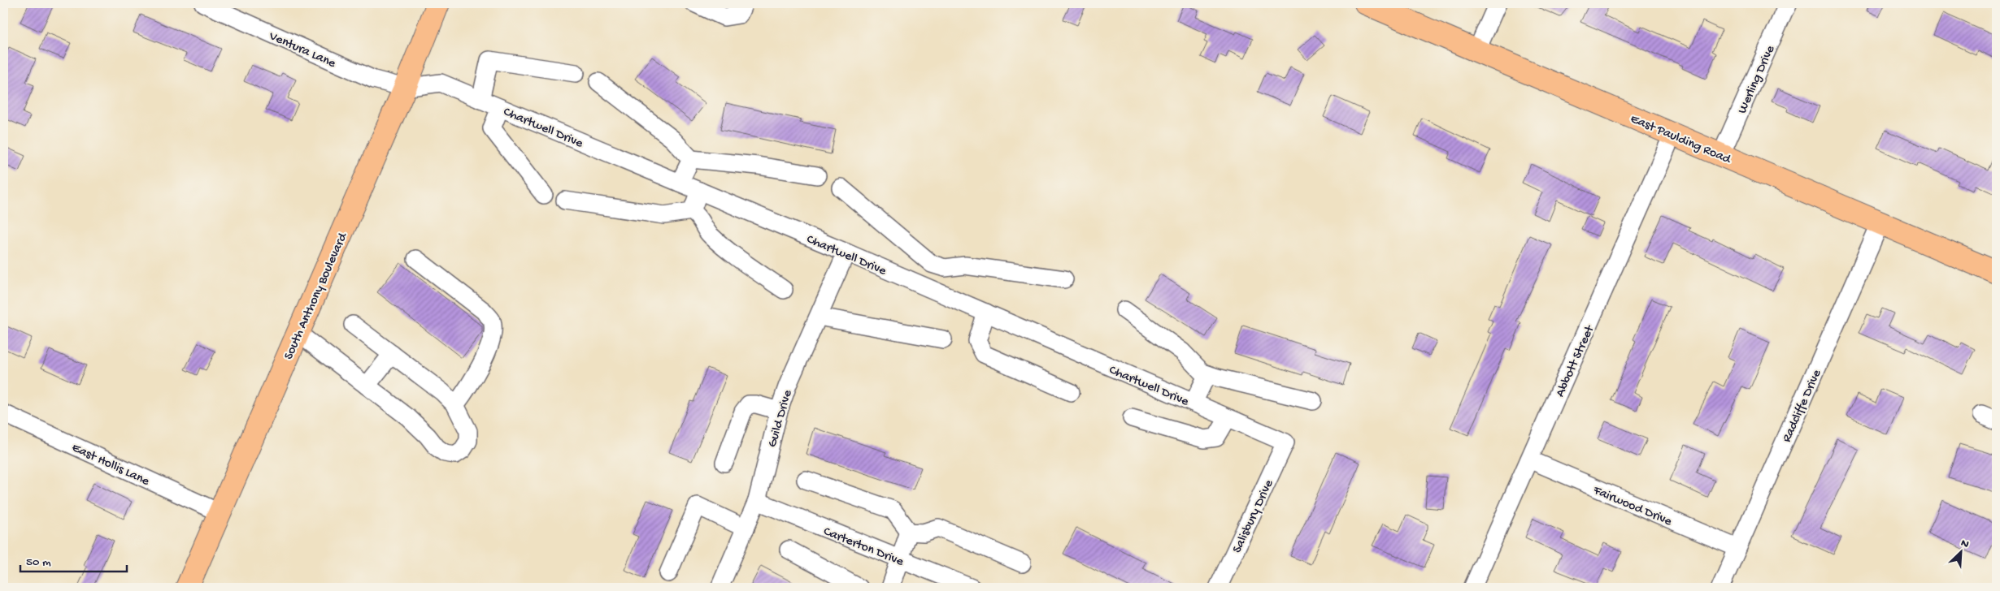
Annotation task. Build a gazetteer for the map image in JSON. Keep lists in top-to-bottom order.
{
  "streets": {
    "main road": ["East Paulding Road", "South Anthony Boulevard"],
    "street": [
      "Ventura Lane",
      "Werling Drive",
      "Chartwell Drive",
      "Abbott Street",
      "Radcliffe Drive",
      "Guild Drive",
      "East Hollis Lane",
      "Fairwood Drive",
      "Salisbury Drive",
      "Carterton Drive"
    ]
  },
  "crossings": [
    ["Ventura Lane", "Chartwell Drive"],
    ["Ventura Lane", "South Anthony Boulevard"],
    ["Werling Drive", "East Paulding Road"],
    ["Chartwell Drive", "South Anthony Boulevard"],
    ["Chartwell Drive", "Guild Drive"],
    ["Chartwell Drive", "Salisbury Drive"],
    ["East Paulding Road", "Abbott Street"],
    ["East Paulding Road", "Radcliffe Drive"],
    ["South Anthony Boulevard", "East Hollis Lane"],
    ["Abbott Street", "Fairwood Drive"],
    ["Radcliffe Drive", "Fairwood Drive"],
    ["Guild Drive", "Carterton Drive"]
  ],
  "scale_bar": "50 m",
  "north": "top right"
}
